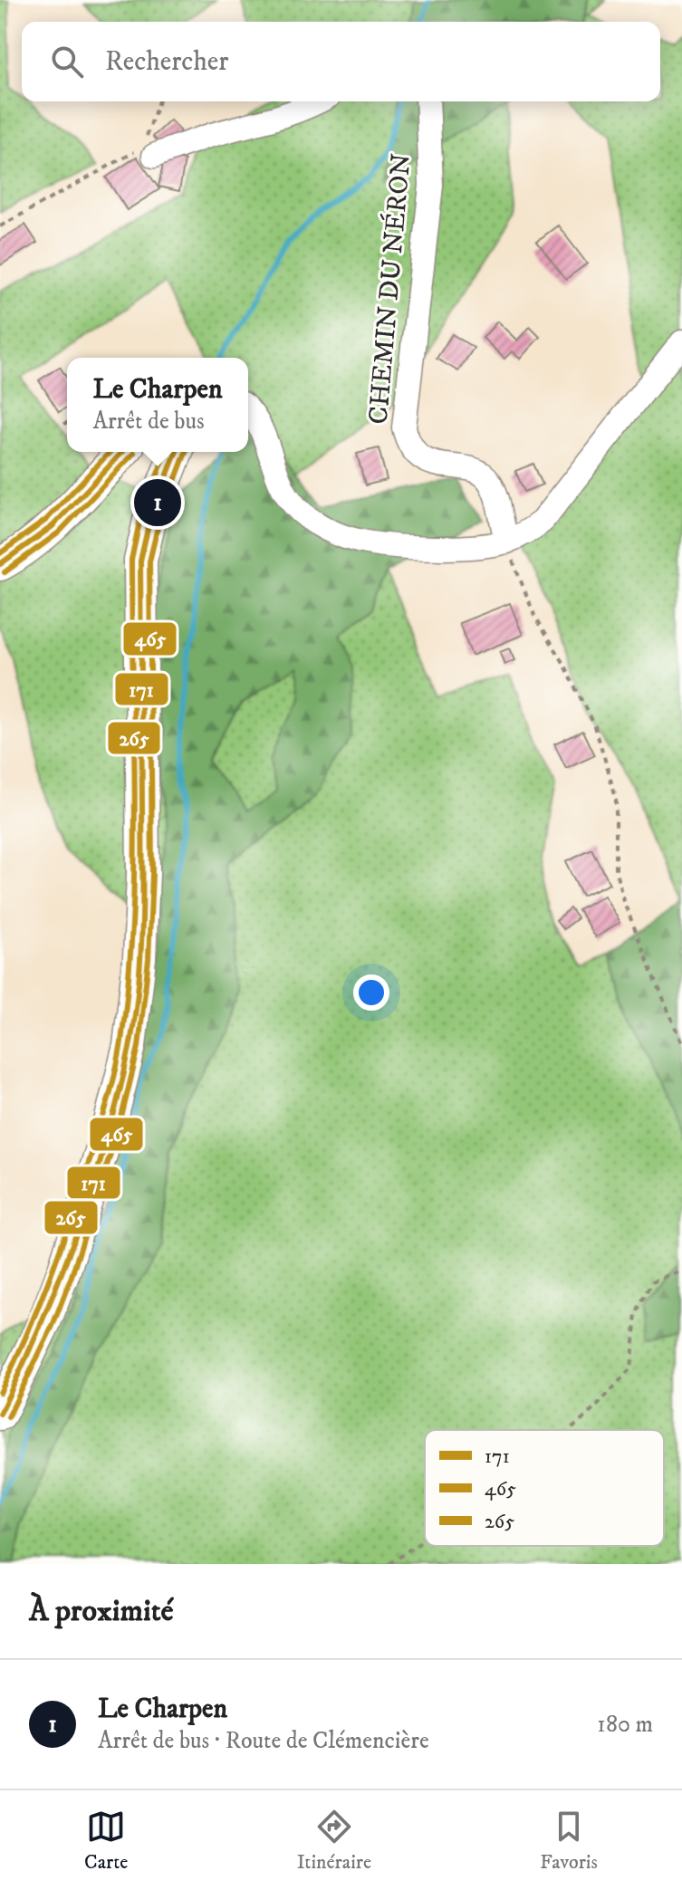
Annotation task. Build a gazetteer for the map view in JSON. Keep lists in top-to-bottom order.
{
  "streets": {
    "street": ["CHEMIN DU NÉRON"]
  },
  "lines": ["transit line 171", "transit line 465", "transit line 265"],
  "legend": ["171", "465", "265"],
  "page": {
    "search": "Rechercher",
    "popup": ["Le Charpen", "Arrêt de bus"],
    "pins": "1",
    "heading": "À proximité",
    "list": [
      {
        "mark": "1",
        "name": "Le Charpen",
        "note": "Arrêt de bus · Route de Clémencière",
        "value": "180 m"
      }
    ],
    "nav": ["Carte", "Itinéraire", "Favoris"]
  }
}
